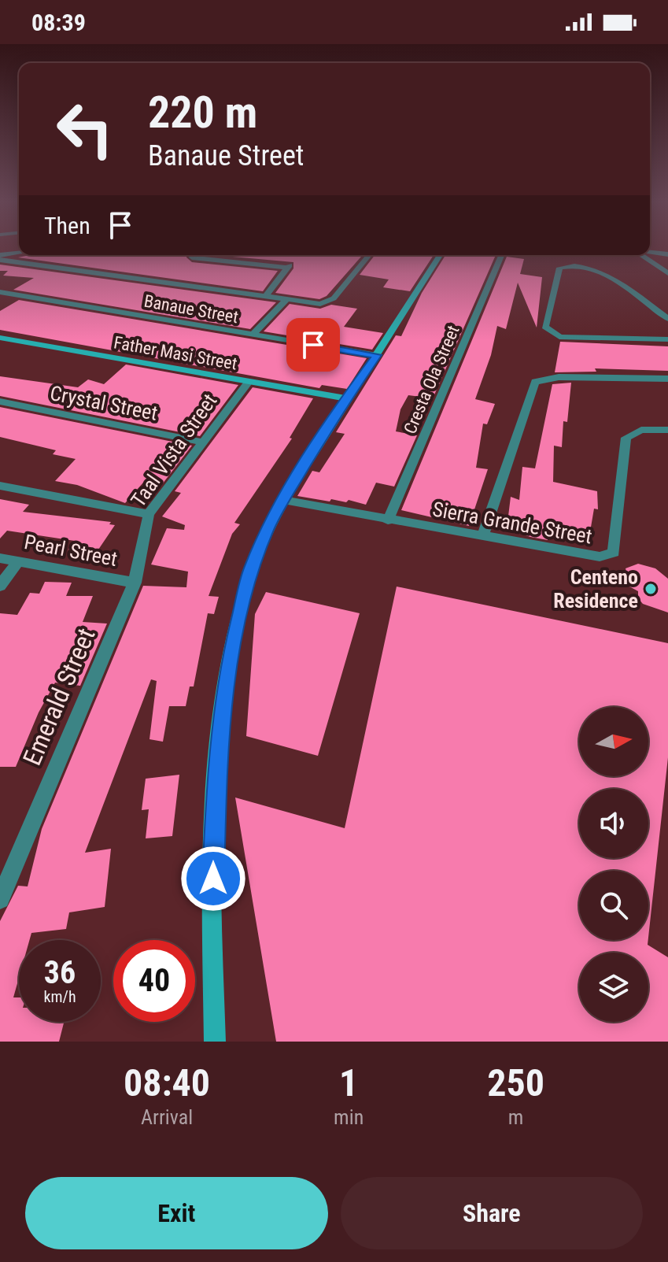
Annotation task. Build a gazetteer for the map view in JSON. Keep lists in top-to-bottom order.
{
  "streets": {
    "street": [
      "Banaue Street",
      "Father Masi Street",
      "Cresta Ola Street",
      "Crystal Street",
      "Taal Vista Street",
      "Sierra Grande Street",
      "Pearl Street",
      "Emerald Street"
    ]
  },
  "crossings": [
    ["Father Masi Street", "Taal Vista Street"],
    ["Cresta Ola Street", "Sierra Grande Street"],
    ["Crystal Street", "Taal Vista Street"],
    ["Taal Vista Street", "Pearl Street"],
    ["Taal Vista Street", "Emerald Street"],
    ["Pearl Street", "Emerald Street"]
  ],
  "places": ["Centeno Residence"],
  "north": "right",
  "page": {
    "status": "08:39",
    "turn": ["220 m", "Banaue Street"],
    "then": "Then",
    "speed": "36 km/h",
    "limit": "40",
    "eta": [
      "08:40",
      "Arrival",
      "1",
      "min",
      "250",
      "m"
    ],
    "buttons": ["Exit", "Share"]
  }
}
